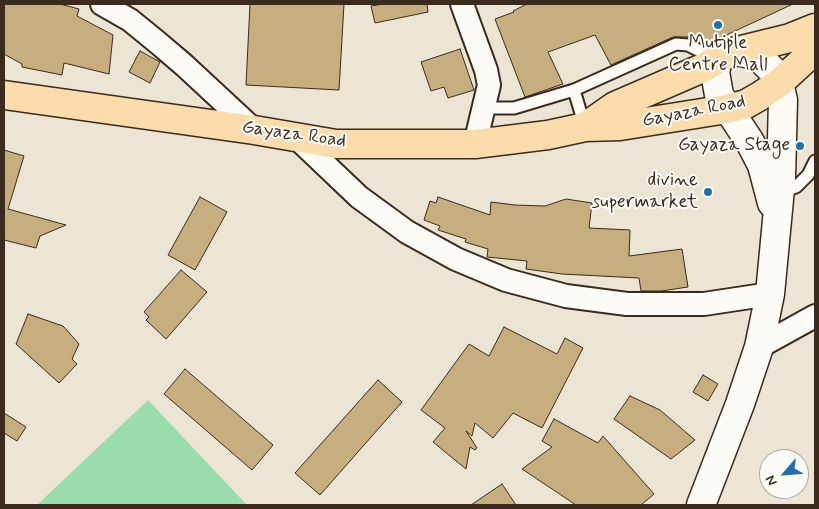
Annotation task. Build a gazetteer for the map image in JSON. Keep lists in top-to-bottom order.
{
  "streets": {
    "main road": ["Gayaza Road"]
  },
  "places": ["Mutiple Centre Mall", "Gayaza Stage", "divine supermarket"],
  "north": "bottom left"
}
